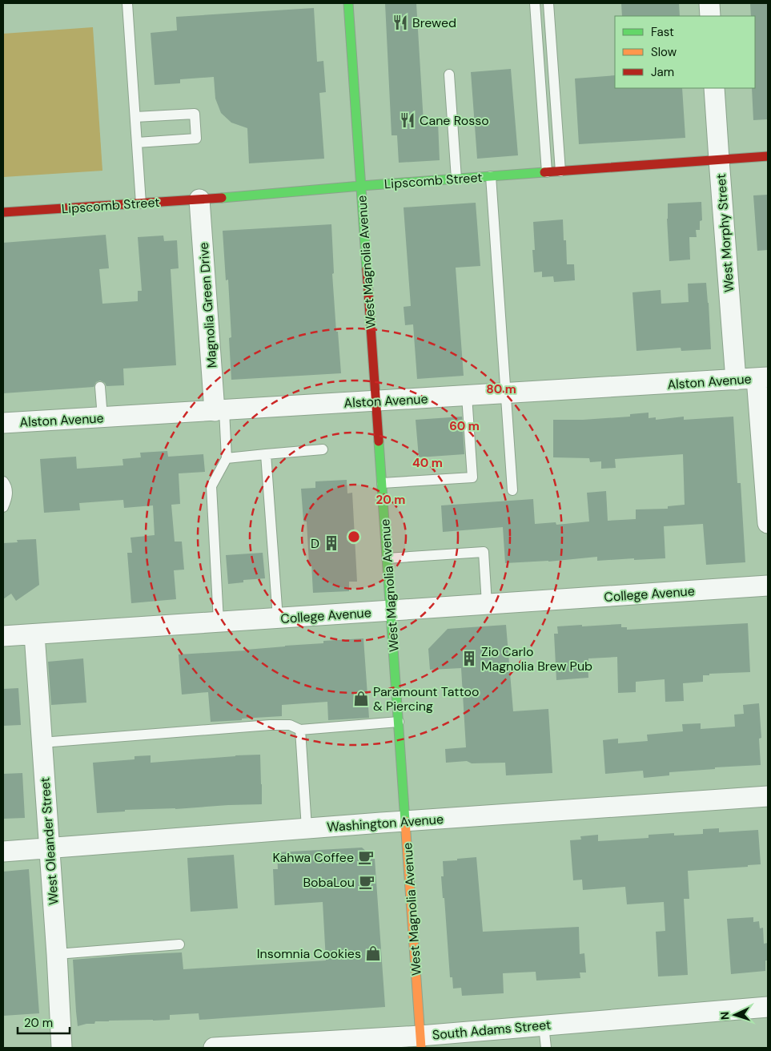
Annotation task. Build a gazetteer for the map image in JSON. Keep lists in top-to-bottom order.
{
  "streets": {
    "street": [
      "Lipscomb Street",
      "West Morphy Street",
      "West Magnolia Avenue",
      "Magnolia Green Drive",
      "Alston Avenue",
      "College Avenue",
      "Washington Avenue",
      "West Oleander Street",
      "South Adams Street"
    ]
  },
  "crossings": [
    ["Lipscomb Street", "West Morphy Street"],
    ["Lipscomb Street", "West Magnolia Avenue"],
    ["Lipscomb Street", "Magnolia Green Drive"],
    ["West Morphy Street", "Alston Avenue"],
    ["West Magnolia Avenue", "Alston Avenue"],
    ["West Magnolia Avenue", "College Avenue"],
    ["West Magnolia Avenue", "Washington Avenue"],
    ["West Magnolia Avenue", "South Adams Street"],
    ["Magnolia Green Drive", "Alston Avenue"],
    ["College Avenue", "West Oleander Street"],
    ["Washington Avenue", "West Oleander Street"]
  ],
  "places": {
    "restaurant": ["Brewed", "Cane Rosso"],
    "building": ["D", "Zio Carlo Magnolia Brew Pub"],
    "shop": ["Paramount Tattoo & Piercing", "Insomnia Cookies"],
    "cafe": ["Kahwa Coffee", "BobaLou"]
  },
  "legend": ["Fast", "Slow", "Jam"],
  "scale_bar": "20 m",
  "north": "left",
  "rings": [
    "80 m",
    "60 m",
    "40 m",
    "20 m"
  ]
}
